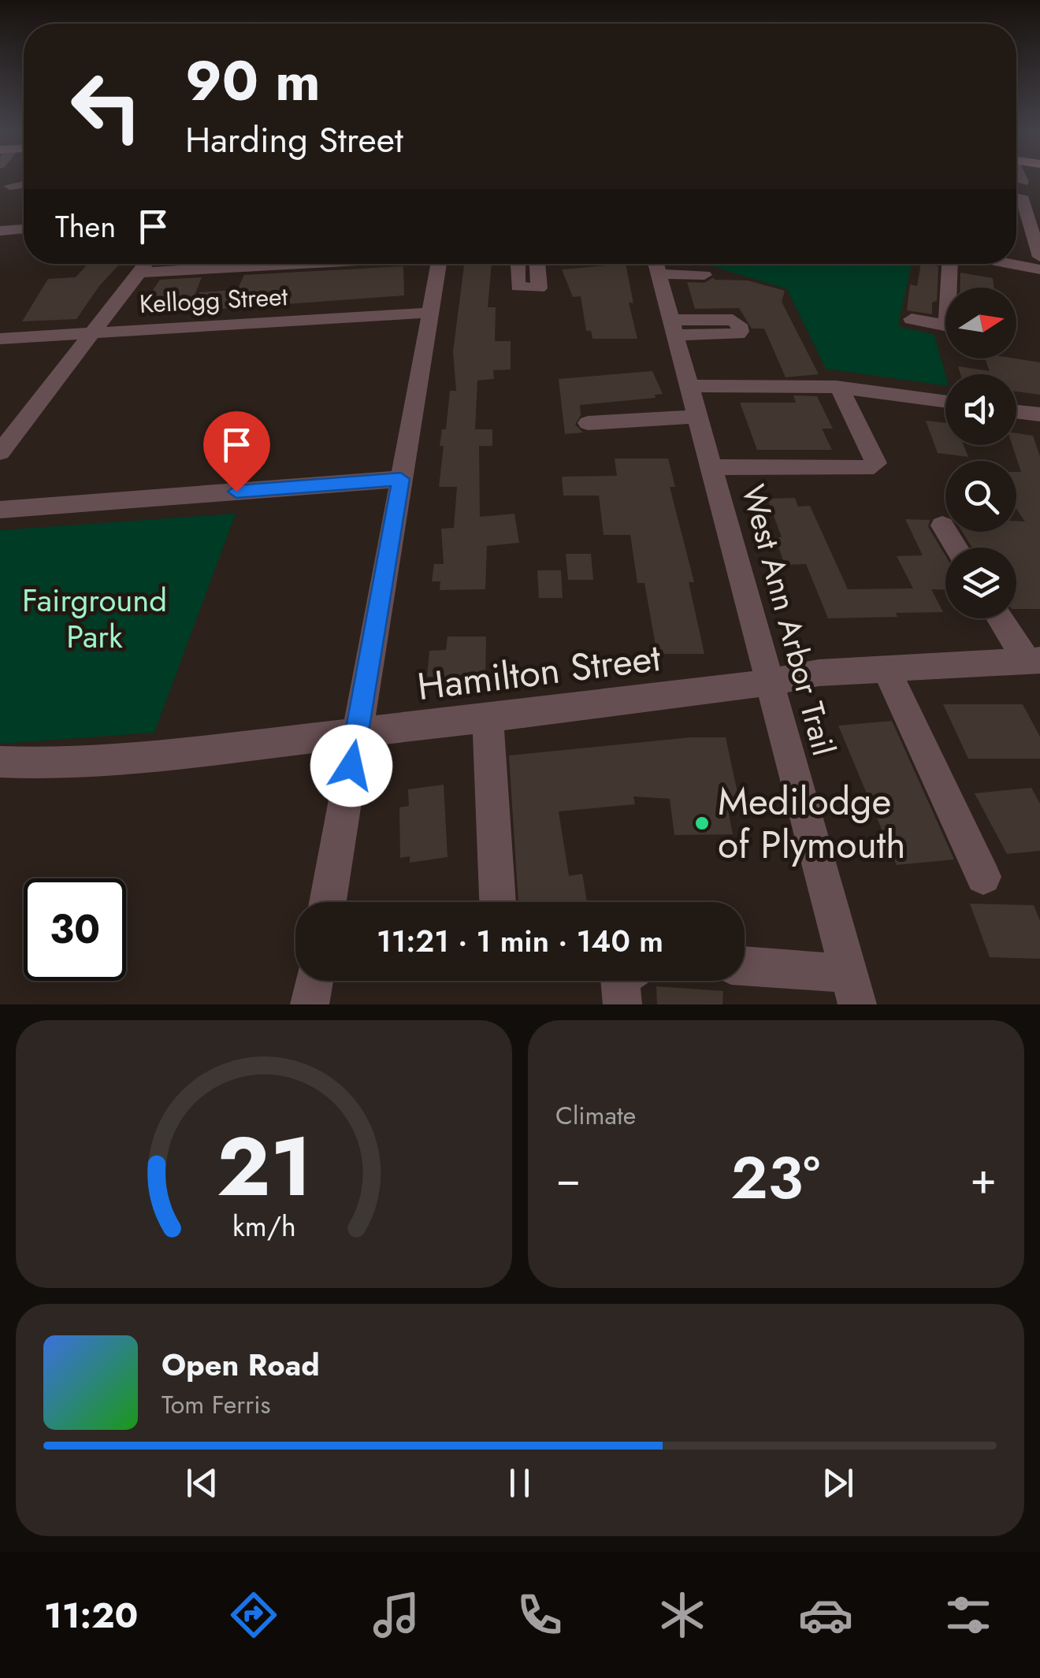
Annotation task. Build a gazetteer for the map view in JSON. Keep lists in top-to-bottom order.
{
  "streets": {
    "street": ["Kellogg Street", "West Ann Arbor Trail", "Hamilton Street"]
  },
  "crossings": [
    ["West Ann Arbor Trail", "Hamilton Street"]
  ],
  "parks": ["Fairground Park"],
  "places": ["Medilodge of Plymouth"],
  "north": "right",
  "page": {
    "turn": ["90 m", "Harding Street"],
    "then": "Then",
    "limit": "30",
    "trip": "11:21 · 1 min · 140 m",
    "tile": "Climate",
    "heat": ["−", "23°", "+"],
    "song": ["Open Road", "Tom Ferris"],
    "tabs": "11:20",
    "gauge": ["21", "km/h"]
  }
}
